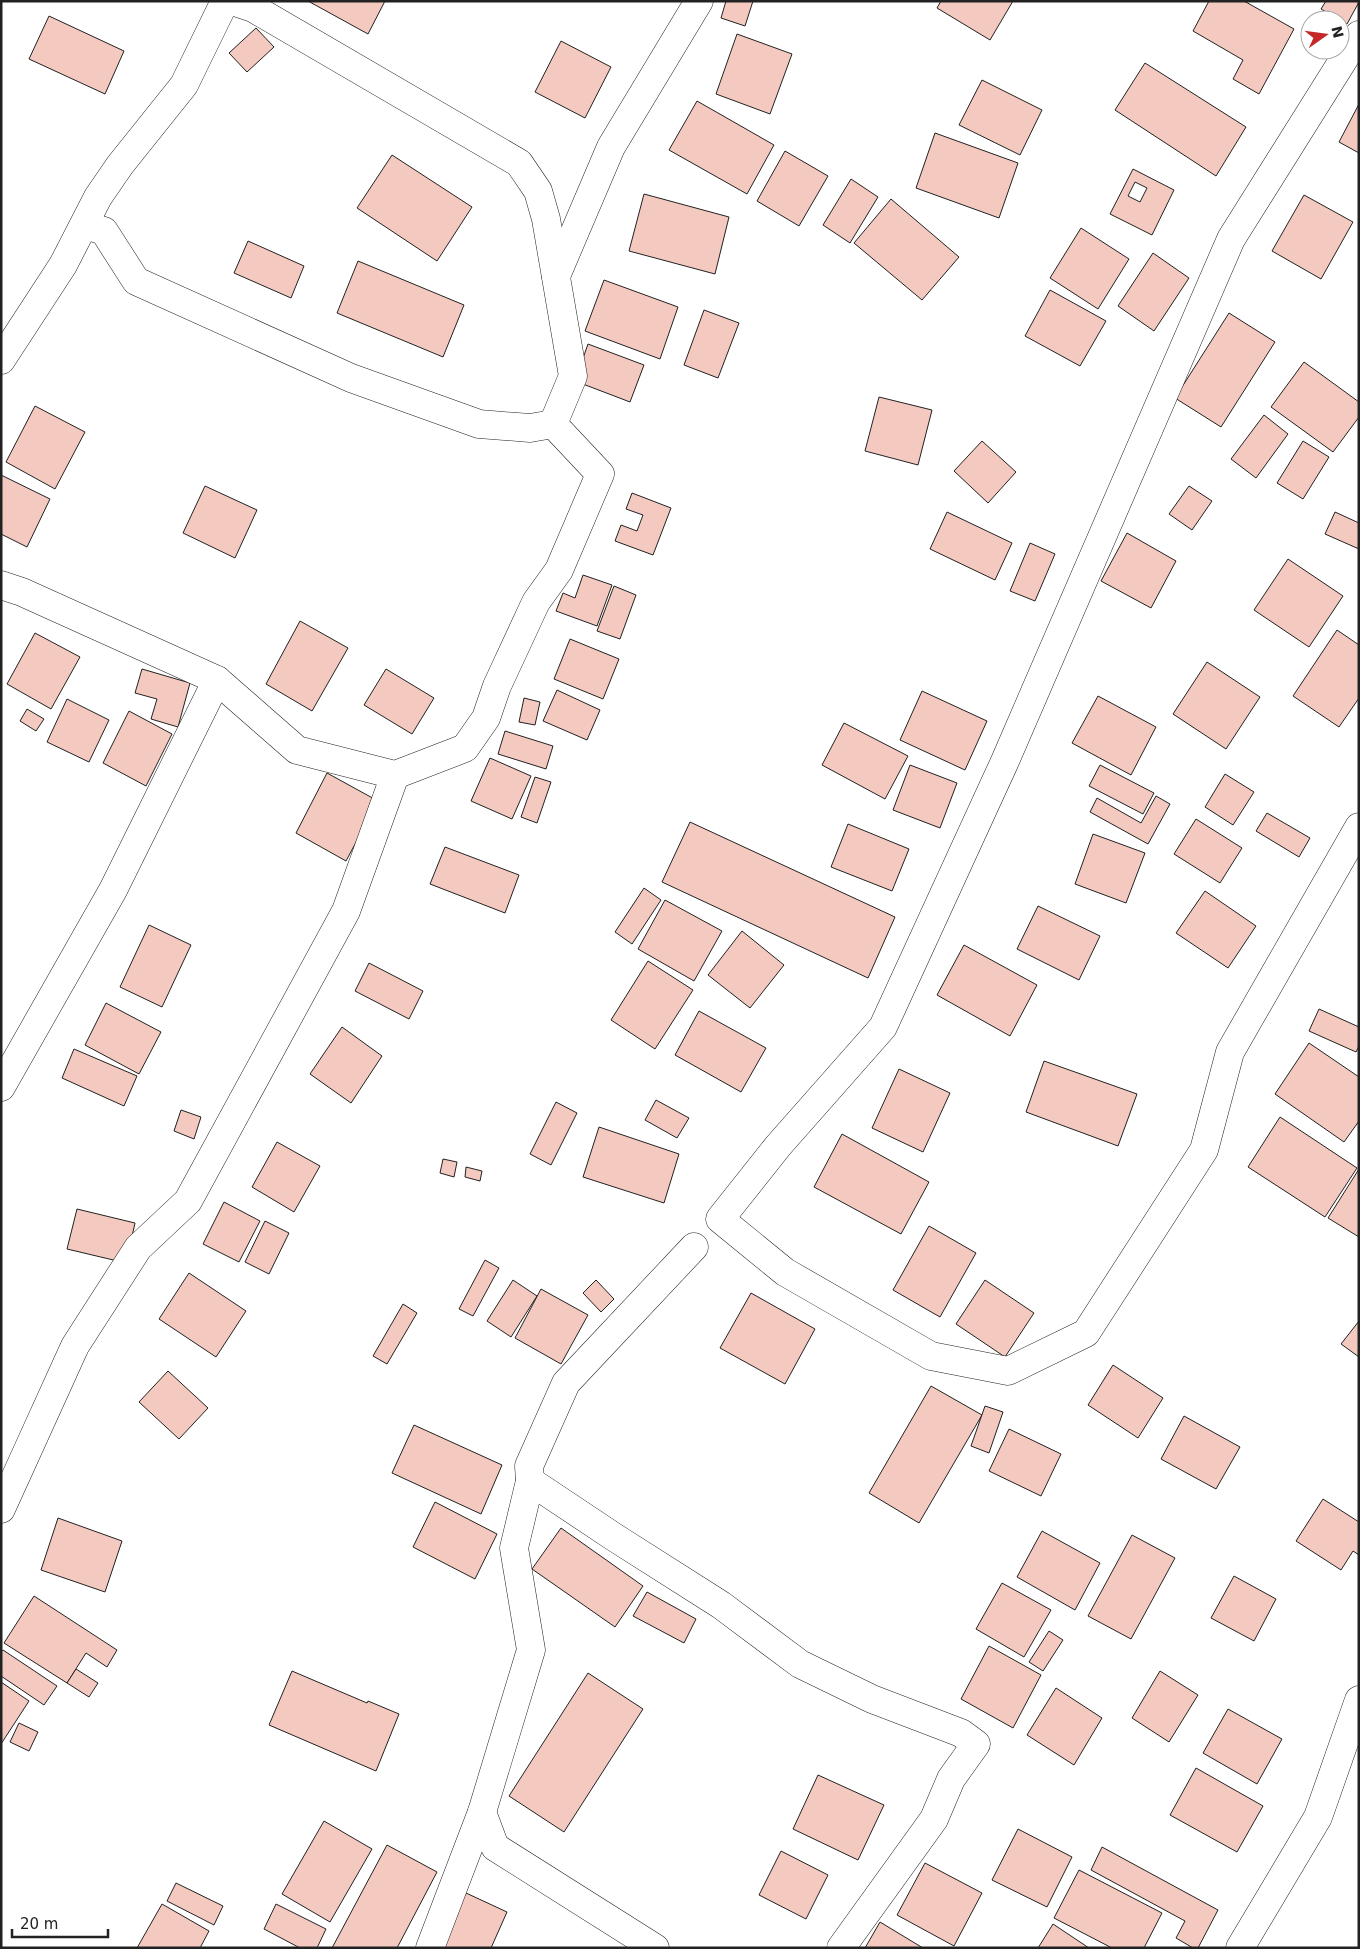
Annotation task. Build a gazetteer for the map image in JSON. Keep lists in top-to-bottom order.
{
  "scale_bar": "20 m",
  "north": "right"
}
